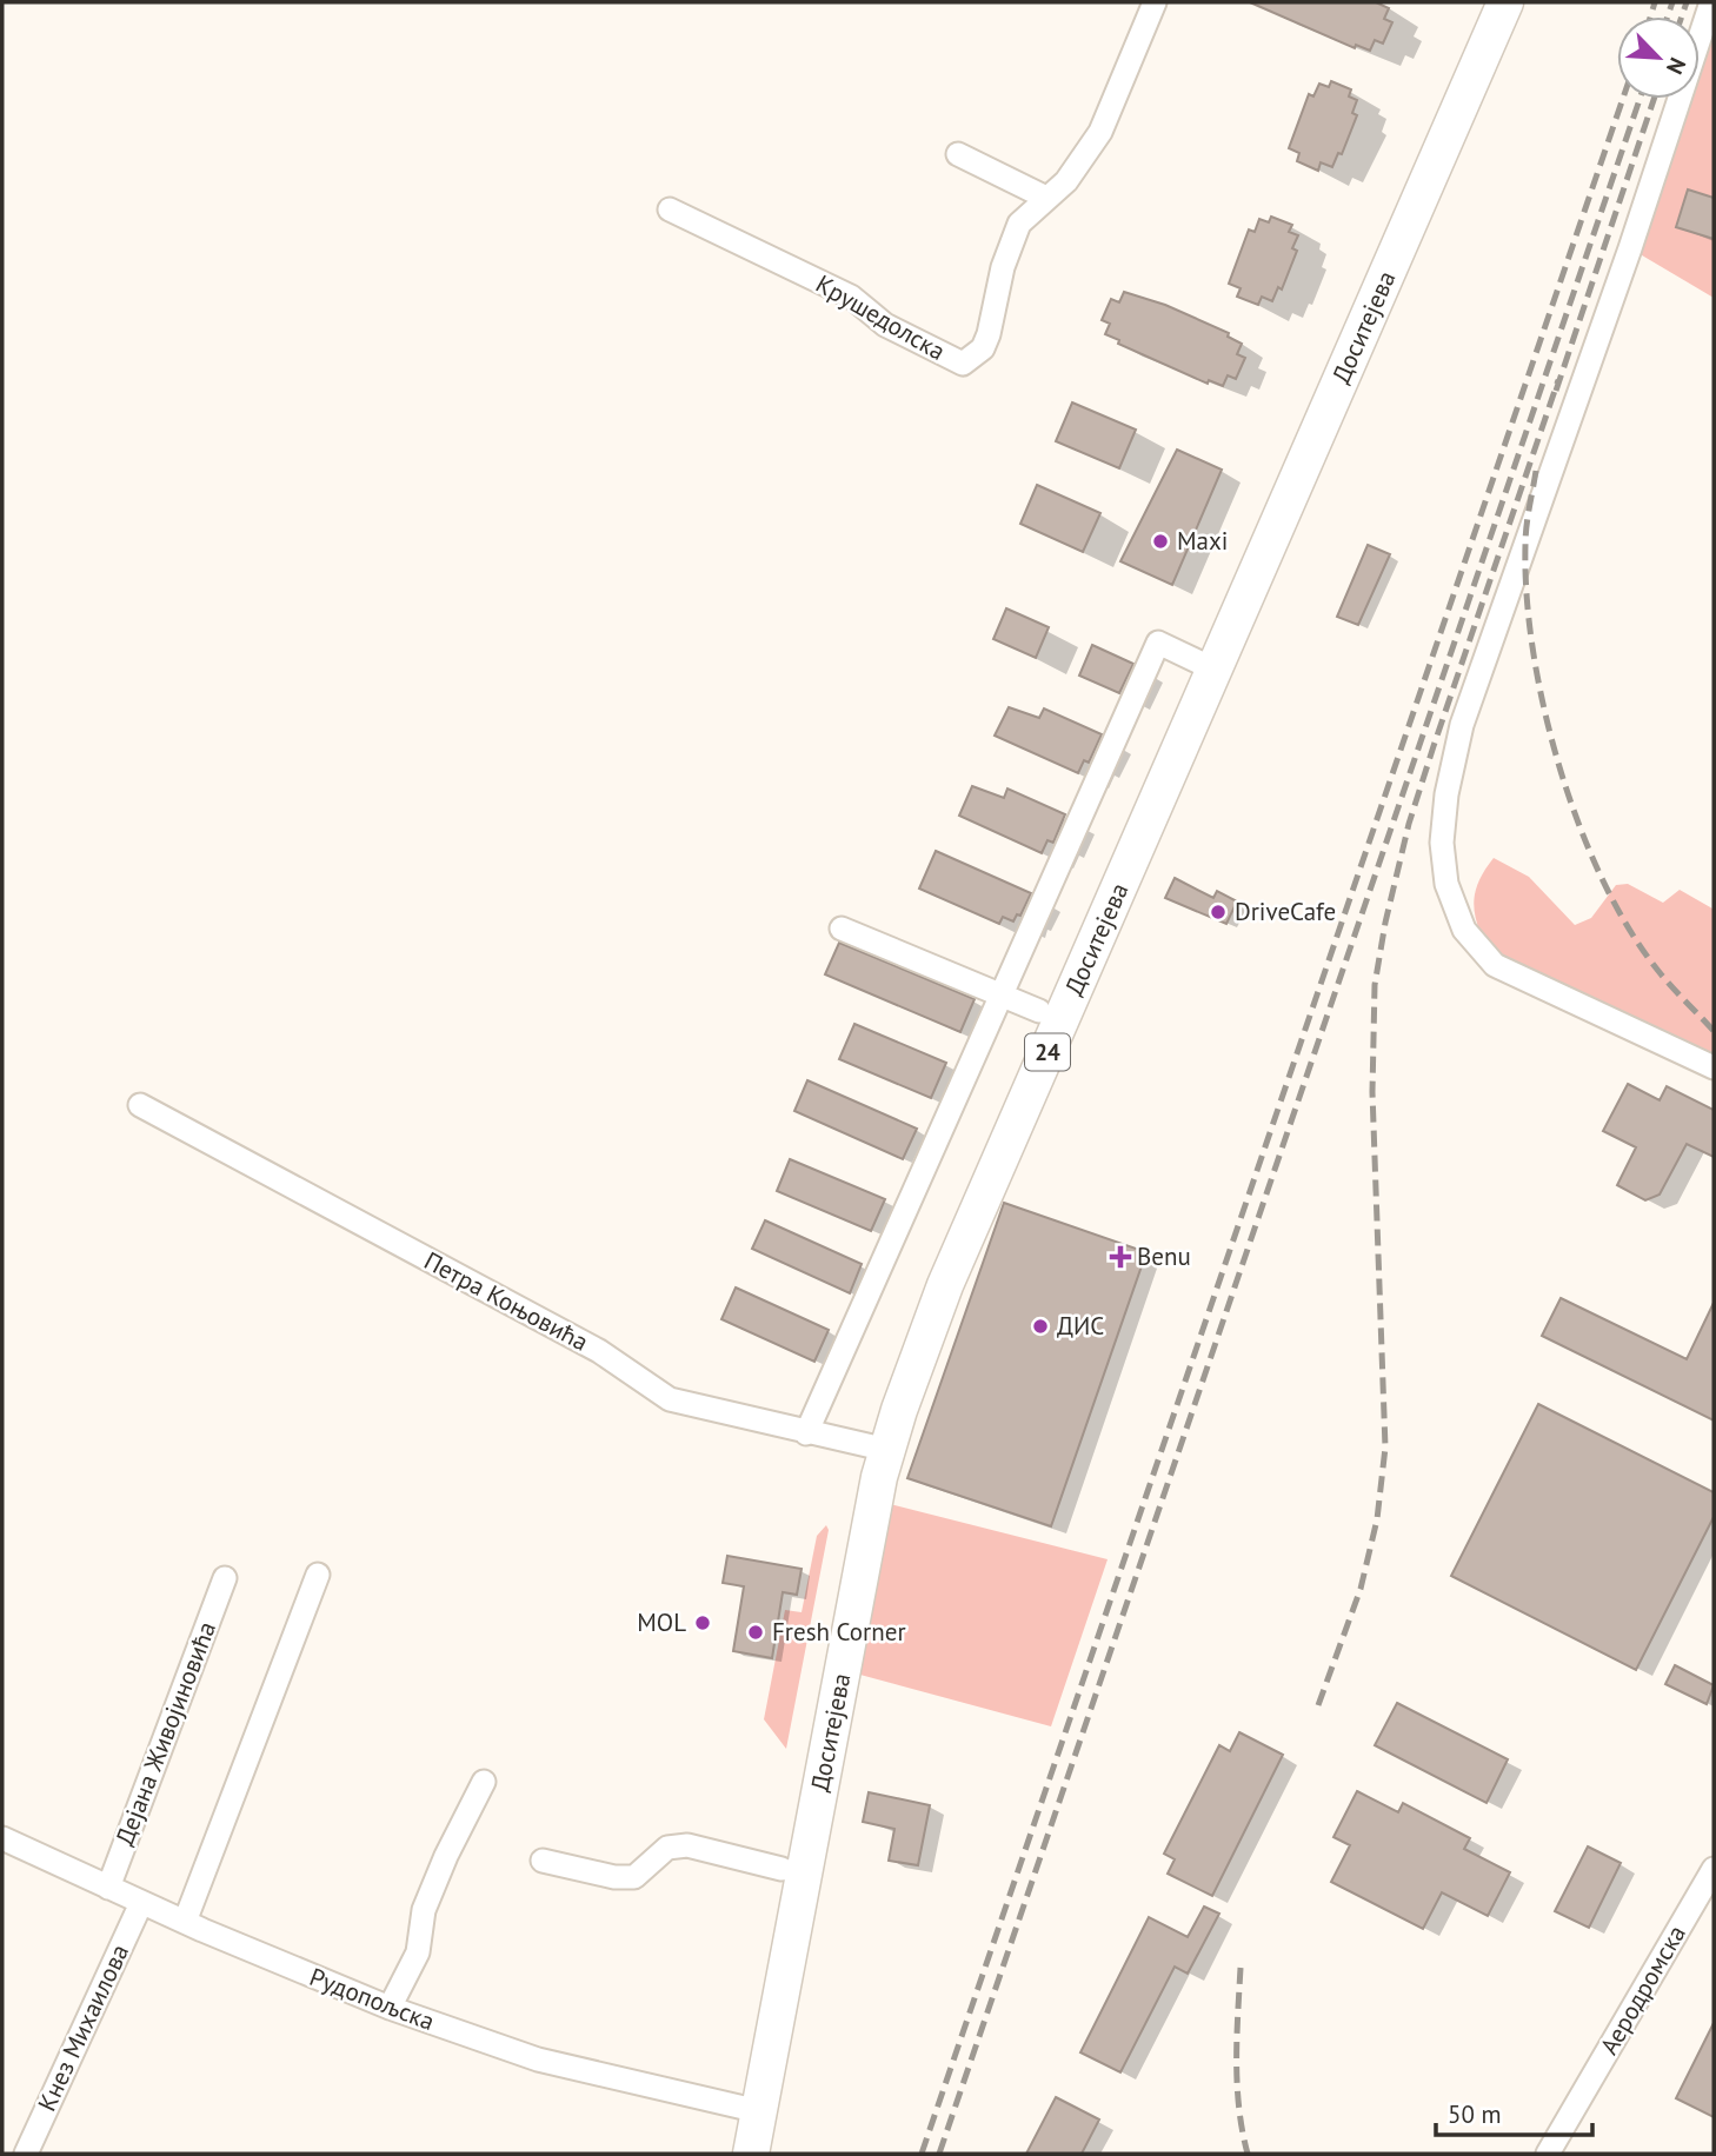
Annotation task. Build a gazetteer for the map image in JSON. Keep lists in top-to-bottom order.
{
  "streets": {
    "main road": ["Доситејева", "24"],
    "street": [
      "Крушедолска",
      "Петра Коњовића",
      "Дејана Живојиновића",
      "Аеродромска",
      "Рудопољска",
      "Кнез Михаилова"
    ]
  },
  "crossings": [
    ["Доситејева", "Петра Коњовића"],
    ["Доситејева", "Рудопољска"],
    ["Дејана Живојиновића", "Рудопољска"],
    ["Рудопољска", "Кнез Михаилова"]
  ],
  "places": {
    "other": [
      "Maxi",
      "DriveCafe",
      "ДИС",
      "MOL",
      "Fresh Corner"
    ],
    "health": ["Benu"]
  },
  "scale_bar": "50 m",
  "north": "bottom right"
}
